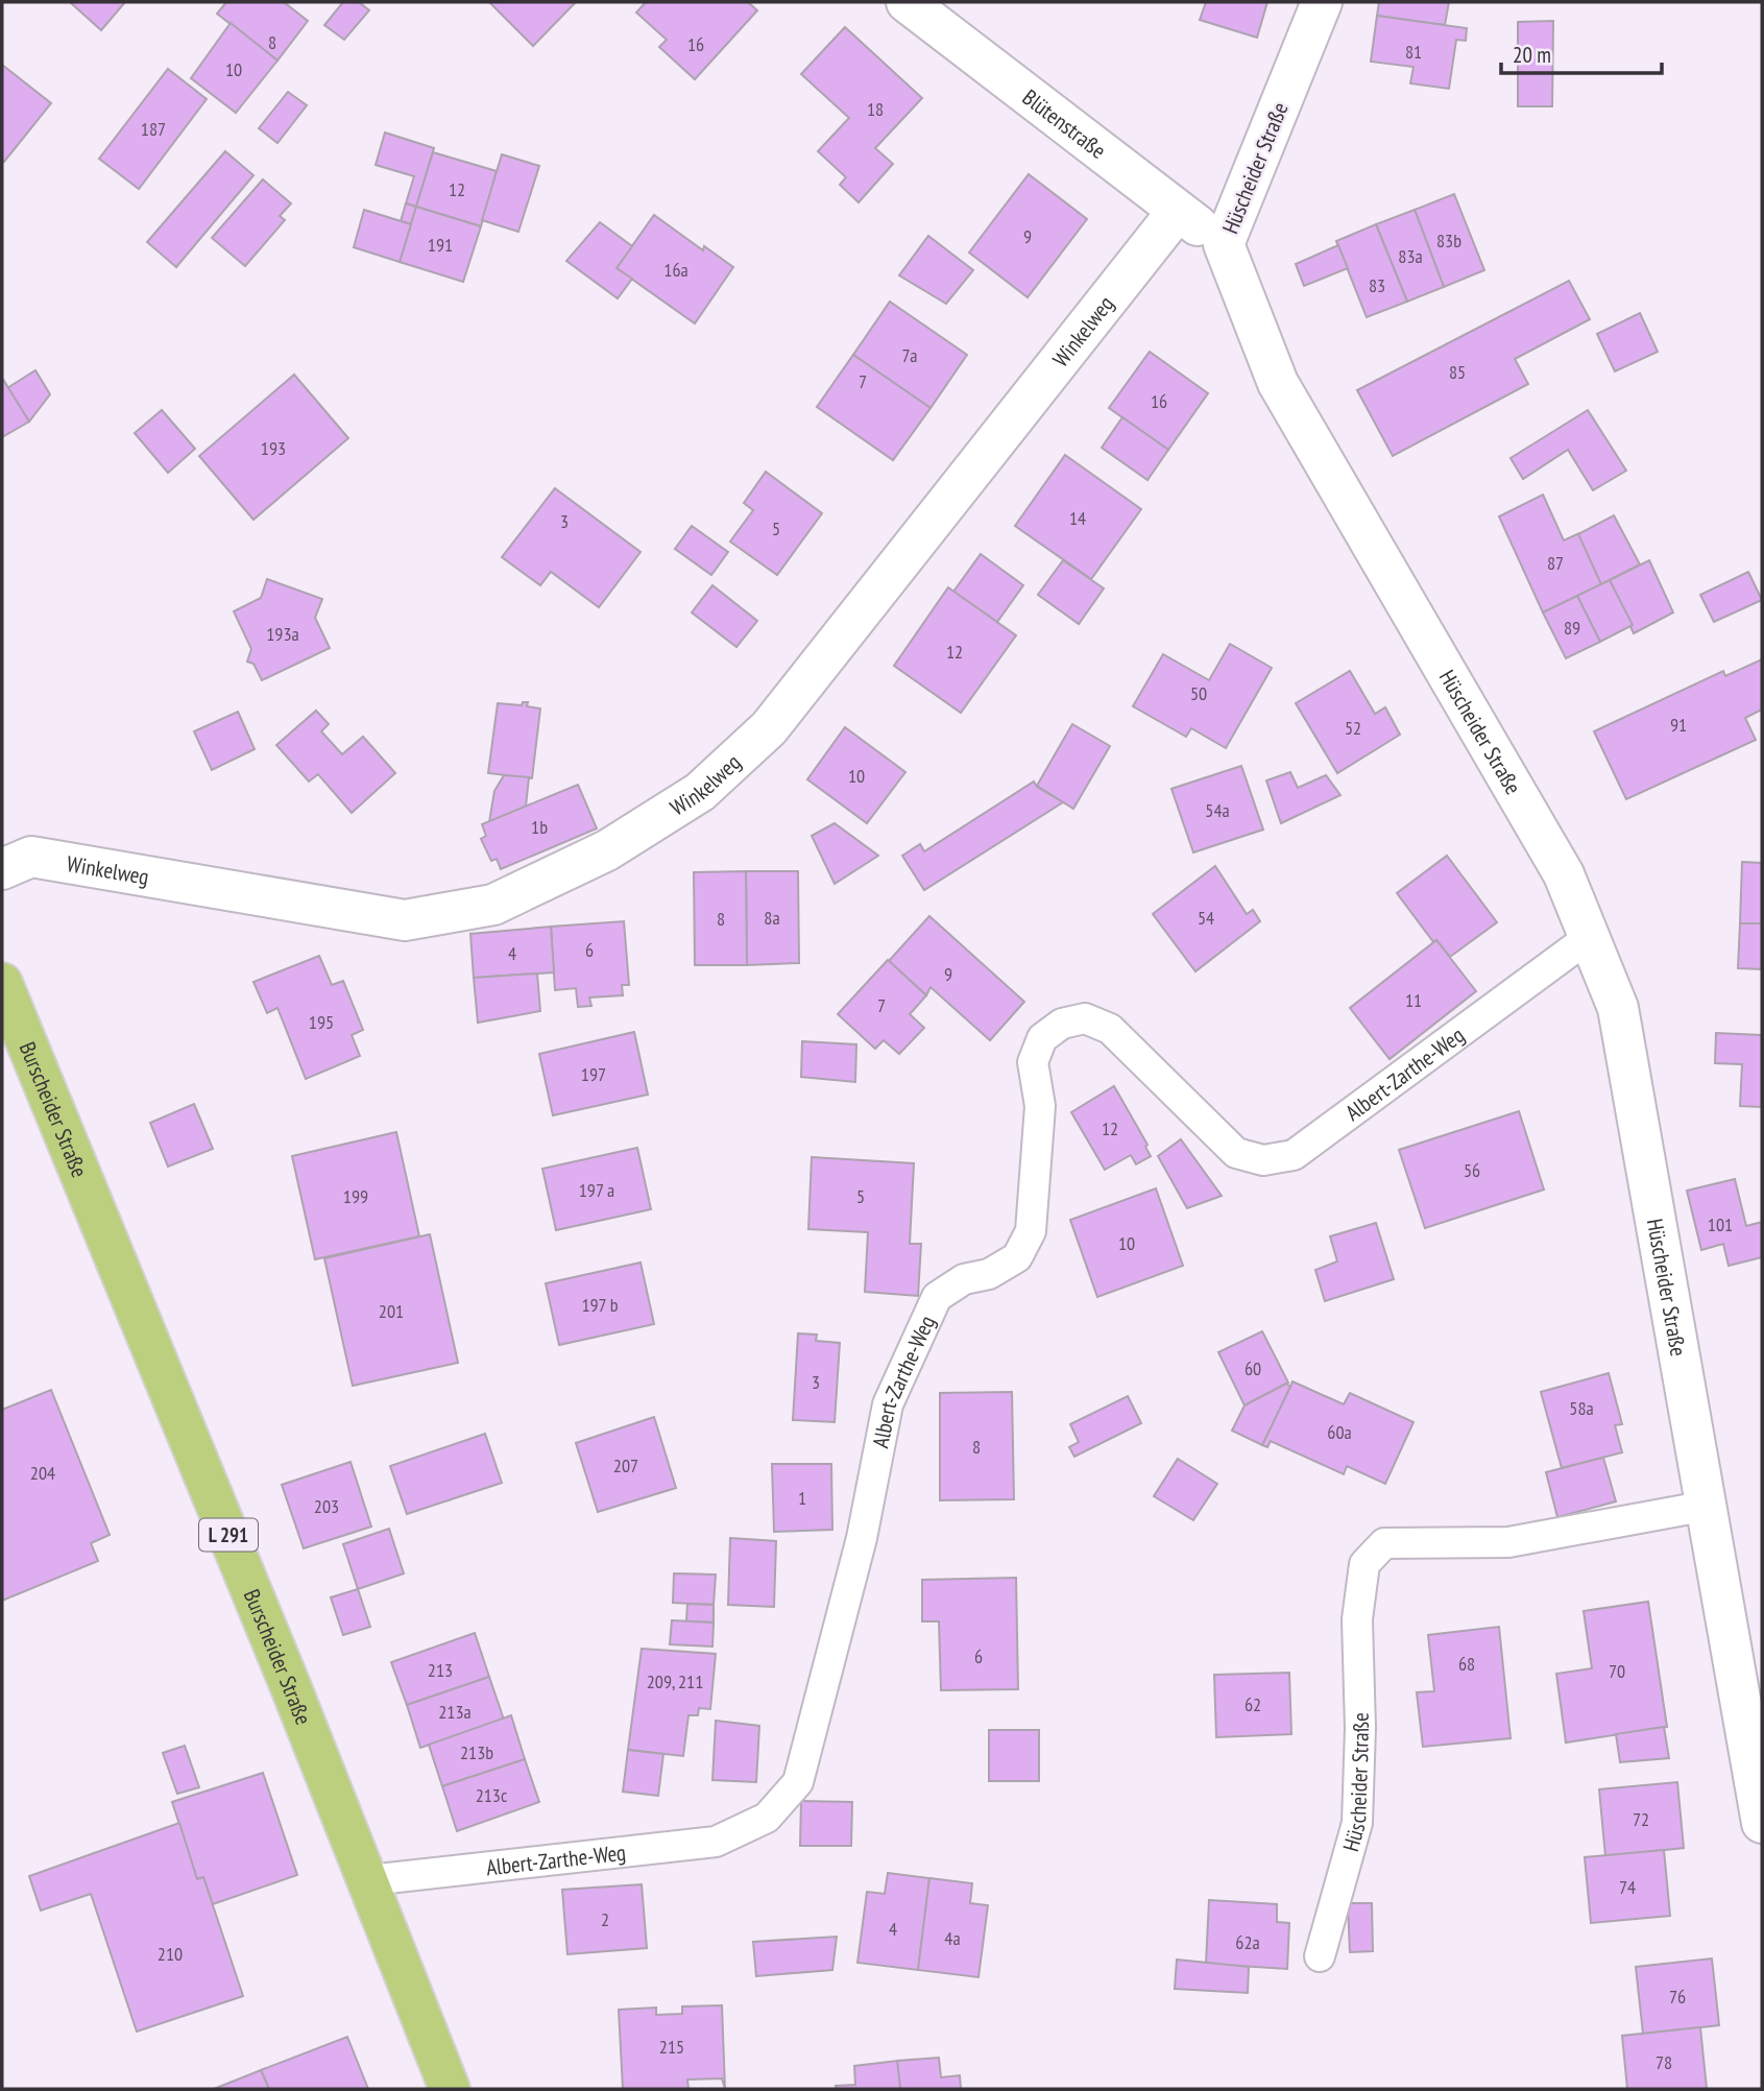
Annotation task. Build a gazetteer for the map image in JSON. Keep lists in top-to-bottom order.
{
  "streets": {
    "main road": ["Burscheider Straße", "L 291"],
    "street": ["Blütenstraße", "Hüscheider Straße", "Winkelweg"],
    "lane": ["Albert-Zarthe-Weg"]
  },
  "crossings": [
    ["Blütenstraße", "Hüscheider Straße"],
    ["Blütenstraße", "Winkelweg"],
    ["Hüscheider Straße", "Albert-Zarthe-Weg"],
    ["Albert-Zarthe-Weg", "Burscheider Straße"]
  ],
  "house_numbers": [
    "8",
    "16",
    "81",
    "10",
    "18",
    "187",
    "12",
    "9",
    "83b",
    "191",
    "83a",
    "16a",
    "83",
    "7a",
    "85",
    "7",
    "16",
    "193",
    "14",
    "3",
    "5",
    "87",
    "89",
    "193a",
    "12",
    "50",
    "91",
    "52",
    "10",
    "54a",
    "1b",
    "8a",
    "54",
    "8",
    "6",
    "4",
    "9",
    "11",
    "7",
    "195",
    "197",
    "12",
    "56",
    "197 a",
    "199",
    "5",
    "101",
    "10",
    "197 b",
    "201",
    "60",
    "3",
    "58a",
    "60a",
    "8",
    "207",
    "204",
    "1",
    "203",
    "6",
    "68",
    "213",
    "70",
    "209, 211",
    "62",
    "213a",
    "213b",
    "213c",
    "72",
    "74",
    "2",
    "4",
    "4a",
    "62a",
    "210",
    "76",
    "215",
    "78"
  ],
  "scale_bar": "20 m"
}
